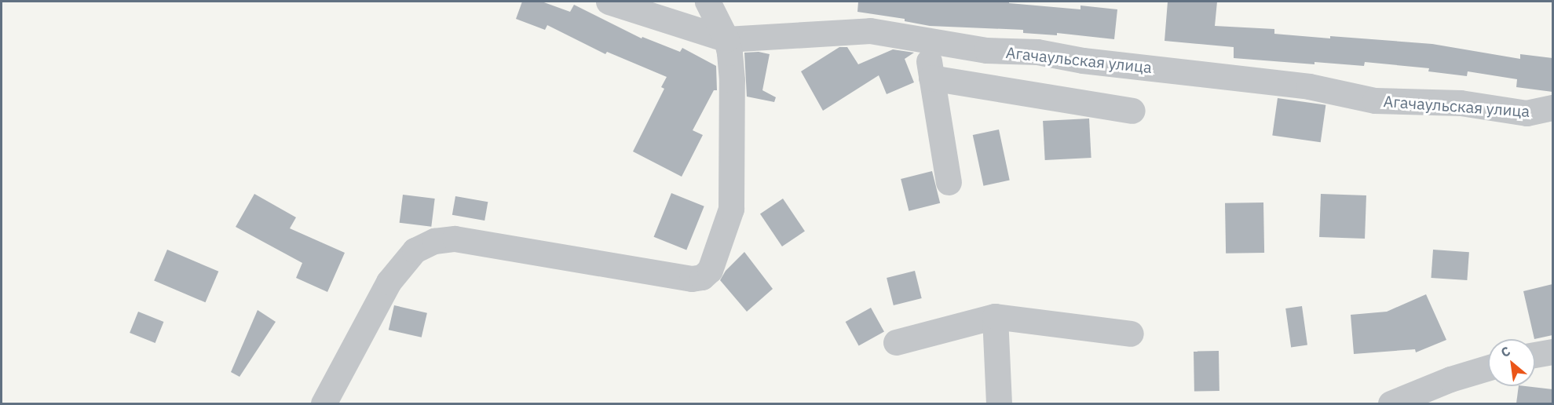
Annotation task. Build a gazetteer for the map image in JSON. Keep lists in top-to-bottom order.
{
  "streets": {
    "street": ["Агачаульская улица"]
  },
  "north": "top left"
}
